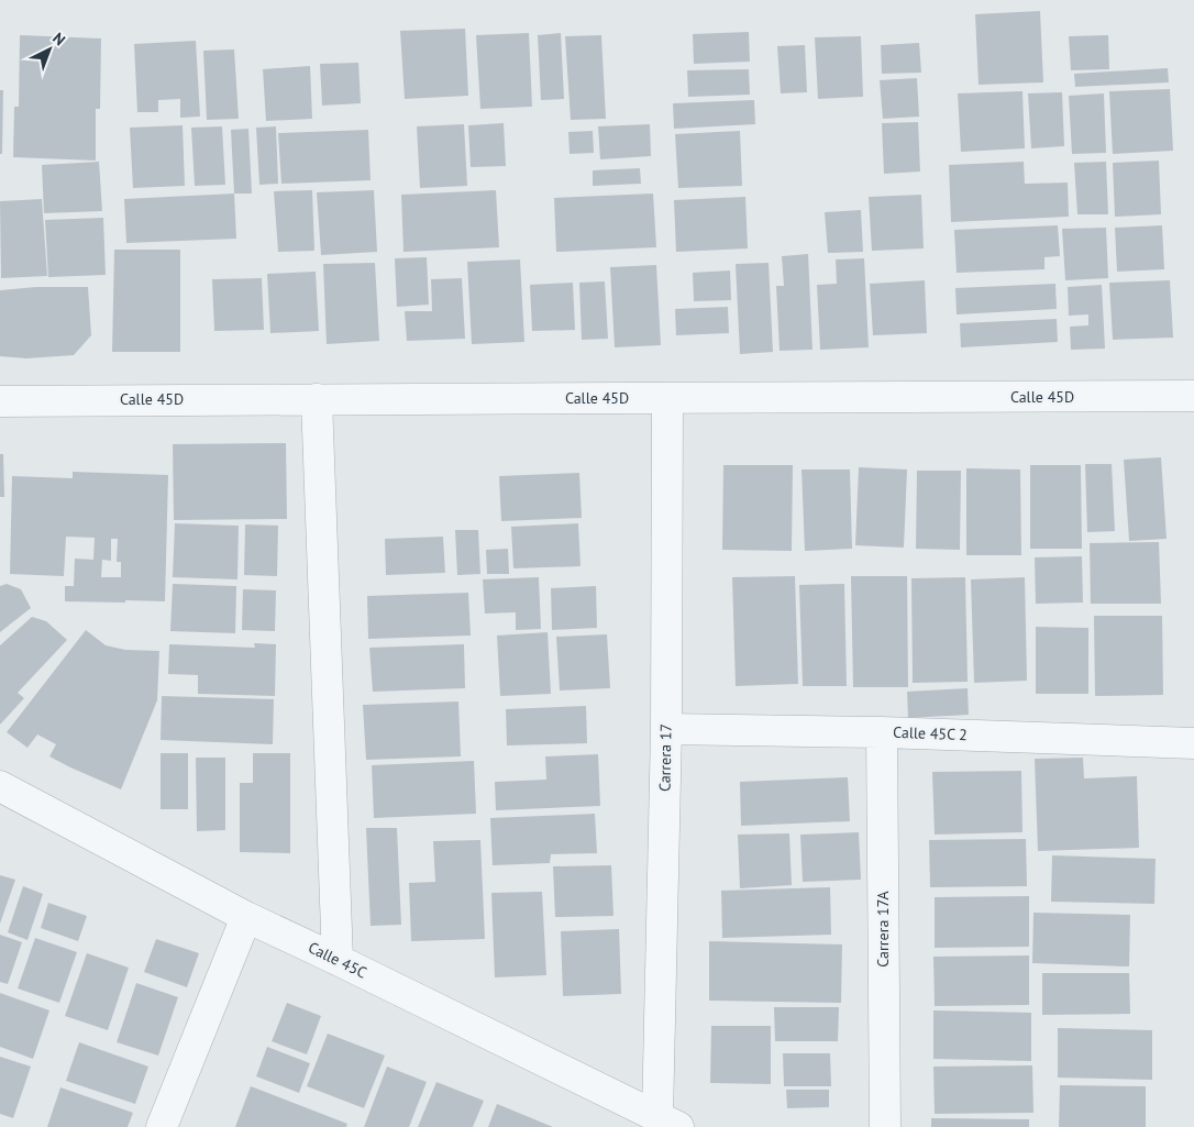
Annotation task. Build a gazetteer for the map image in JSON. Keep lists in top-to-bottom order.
{
  "streets": {
    "street": [
      "Calle 45D",
      "Calle 45C 2",
      "Carrera 17",
      "Carrera 17A",
      "Calle 45C"
    ]
  },
  "crossings": [
    ["Calle 45D", "Carrera 17"],
    ["Calle 45C 2", "Carrera 17"],
    ["Calle 45C 2", "Carrera 17A"],
    ["Carrera 17", "Calle 45C"]
  ],
  "north": "top right"
}
